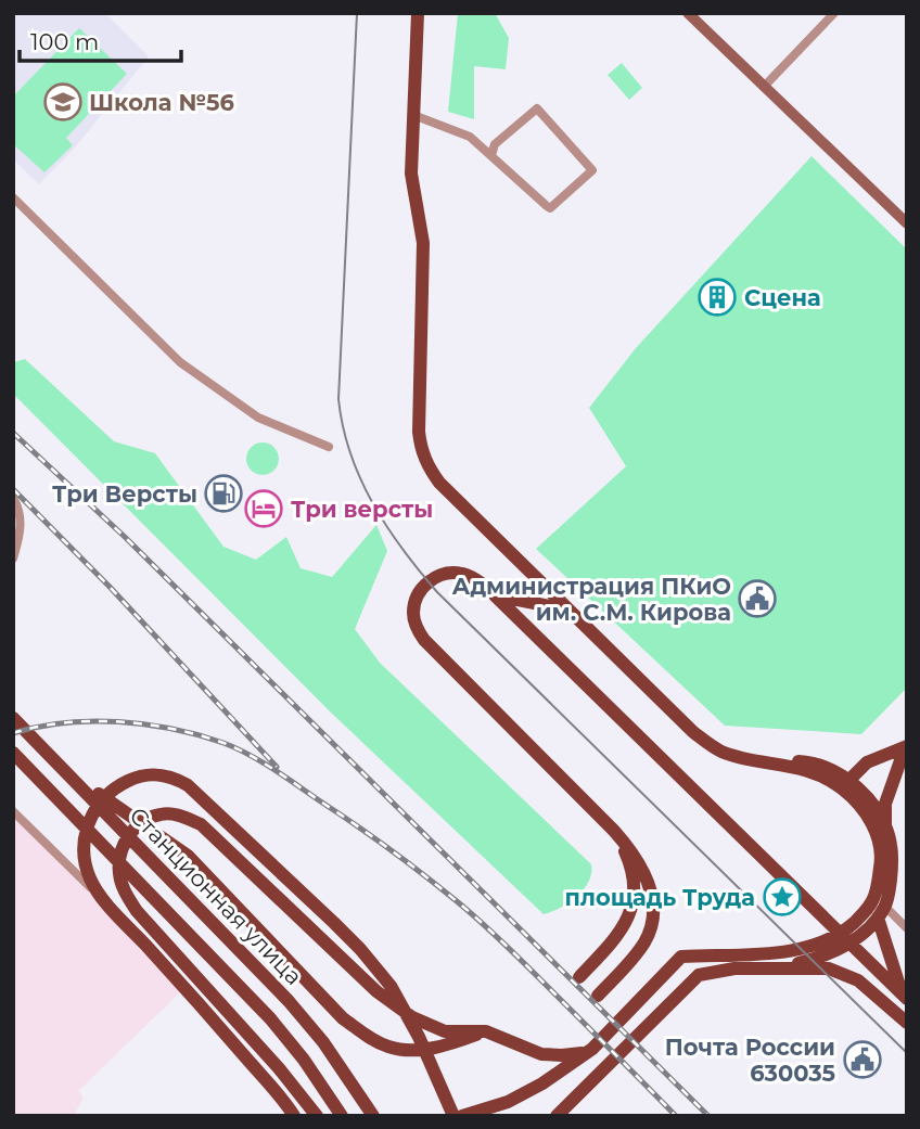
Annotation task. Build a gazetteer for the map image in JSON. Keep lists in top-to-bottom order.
{
  "streets": {
    "main road": ["Станционная улица"]
  },
  "places": {
    "school or university": ["Школа №56"],
    "building": ["Сцена"],
    "fuel station": ["Три Версты"],
    "hotel": ["Три версты"],
    "public building": ["Администрация ПКиО им. С.М. Кирова", "Почта России 630035"],
    "place": ["площадь Труда"]
  },
  "scale_bar": "100 m"
}
